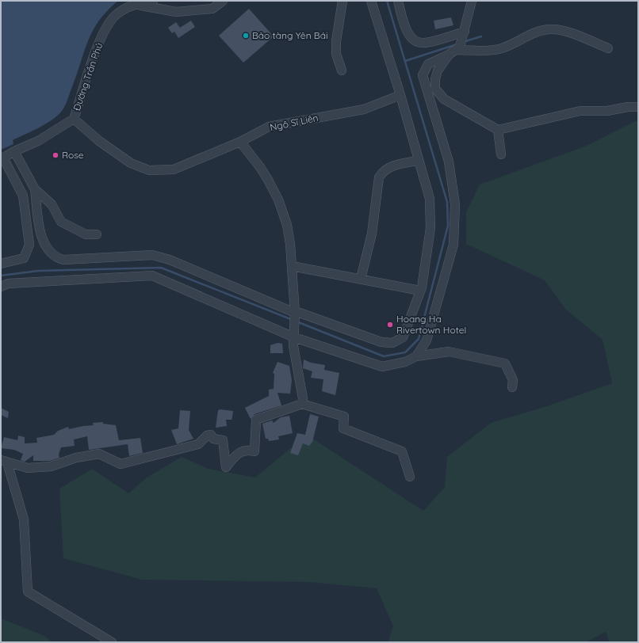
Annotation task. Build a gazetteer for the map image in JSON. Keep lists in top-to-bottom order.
{
  "streets": {
    "street": ["Đường Trần Phú", "Ngô Sĩ Liên"]
  },
  "crossings": [
    ["Đường Trần Phú", "Ngô Sĩ Liên"]
  ],
  "places": ["Bảo tàng Yên Bái", "Rose", "Hoang Ha Rivertown Hotel"]
}
